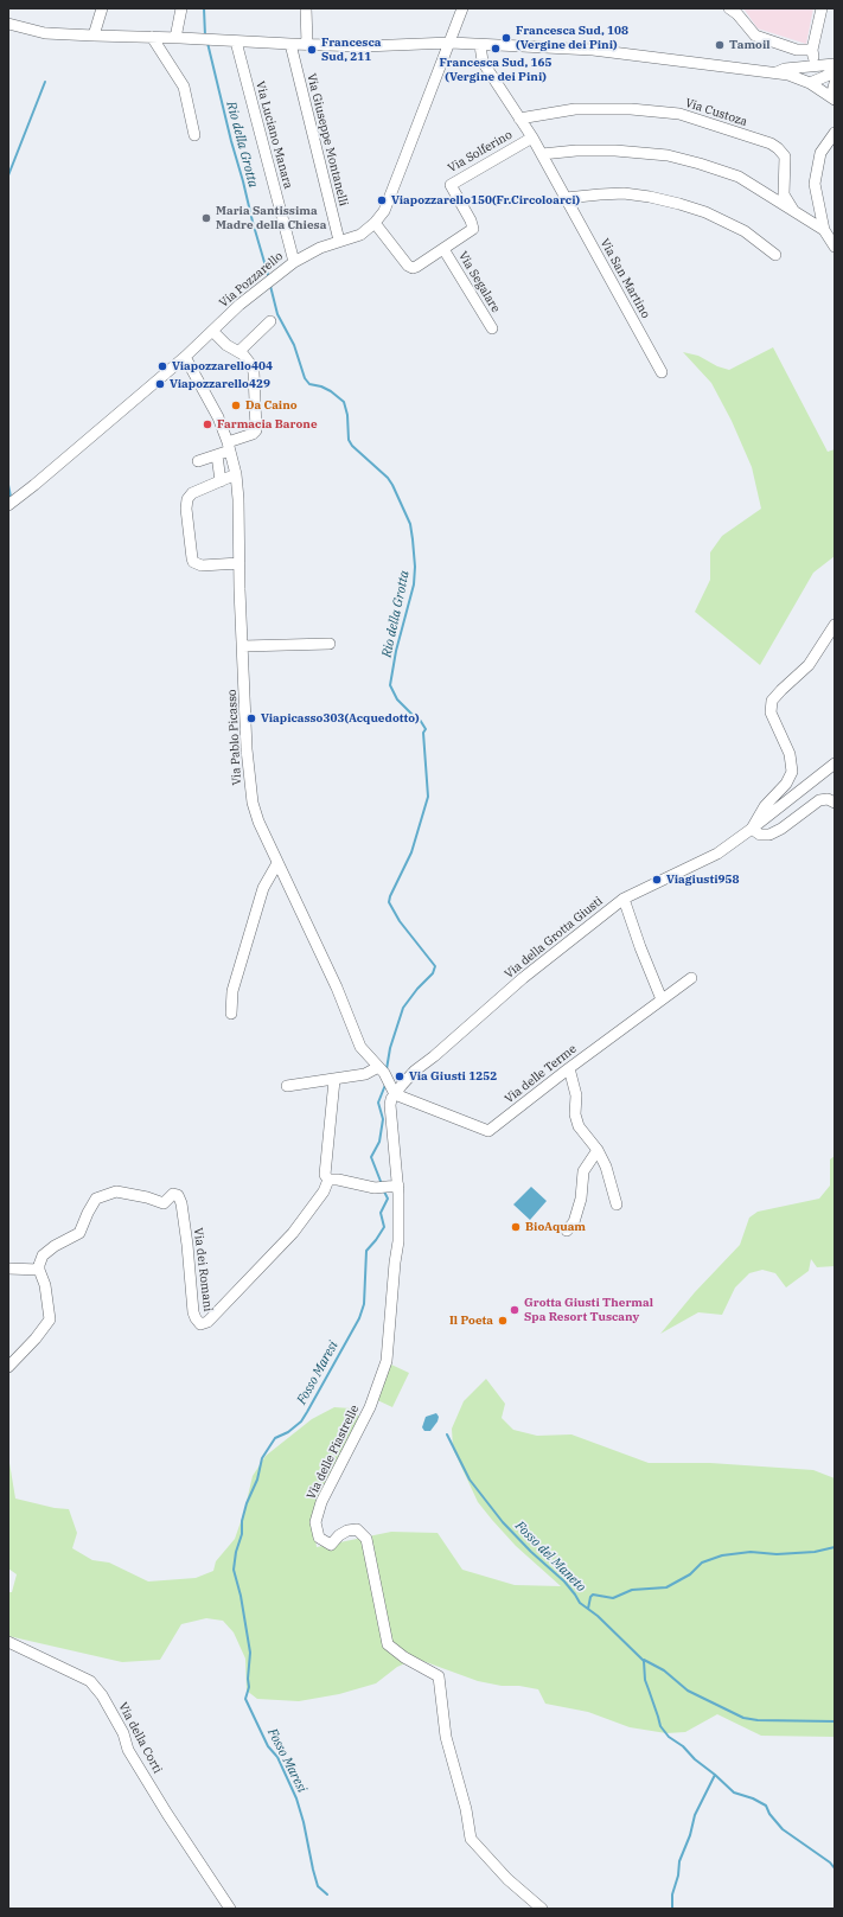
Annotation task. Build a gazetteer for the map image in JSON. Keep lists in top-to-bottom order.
{
  "streets": {
    "street": [
      "Via Custoza",
      "Via Luciano Manara",
      "Via Giuseppe Montanelli",
      "Via Solferino",
      "Via San Martino",
      "Via Pozzarello",
      "Via Segalare",
      "Via Pablo Picasso",
      "Via della Grotta Giusti",
      "Via delle Terme",
      "Via dei Romani",
      "Via delle Piastrelle",
      "Via della Corti"
    ]
  },
  "crossings": [
    ["Via Custoza", "Via San Martino"],
    ["Via Luciano Manara", "Via Pozzarello"],
    ["Via Giuseppe Montanelli", "Via Pozzarello"],
    ["Via Solferino", "Via San Martino"],
    ["Via Solferino", "Via Pozzarello"],
    ["Via Solferino", "Via Segalare"],
    ["Via Pozzarello", "Via Pablo Picasso"],
    ["Via Pablo Picasso", "Via della Grotta Giusti"],
    ["Via Pablo Picasso", "Via delle Terme"],
    ["Via della Grotta Giusti", "Via delle Terme"]
  ],
  "water": ["Rio della Grotta", "Fosso Maresi", "Fosso del Maneto"],
  "places": [
    "Francesca Sud, 108 (Vergine dei Pini)",
    "Tamoil",
    "Francesca Sud, 165 (Vergine dei Pini)",
    "Francesca Sud, 211",
    "Viapozzarello150(Fr.Circoloarci)",
    "Maria Santissima Madre della Chiesa",
    "Viapozzarello404",
    "Viapozzarello429",
    "Da Caino",
    "Farmacia Barone",
    "Viapicasso303(Acquedotto)",
    "Viagiusti958",
    "Via Giusti 1252",
    "BioAquam",
    "Grotta Giusti Thermal Spa Resort Tuscany",
    "Il Poeta"
  ]
}
